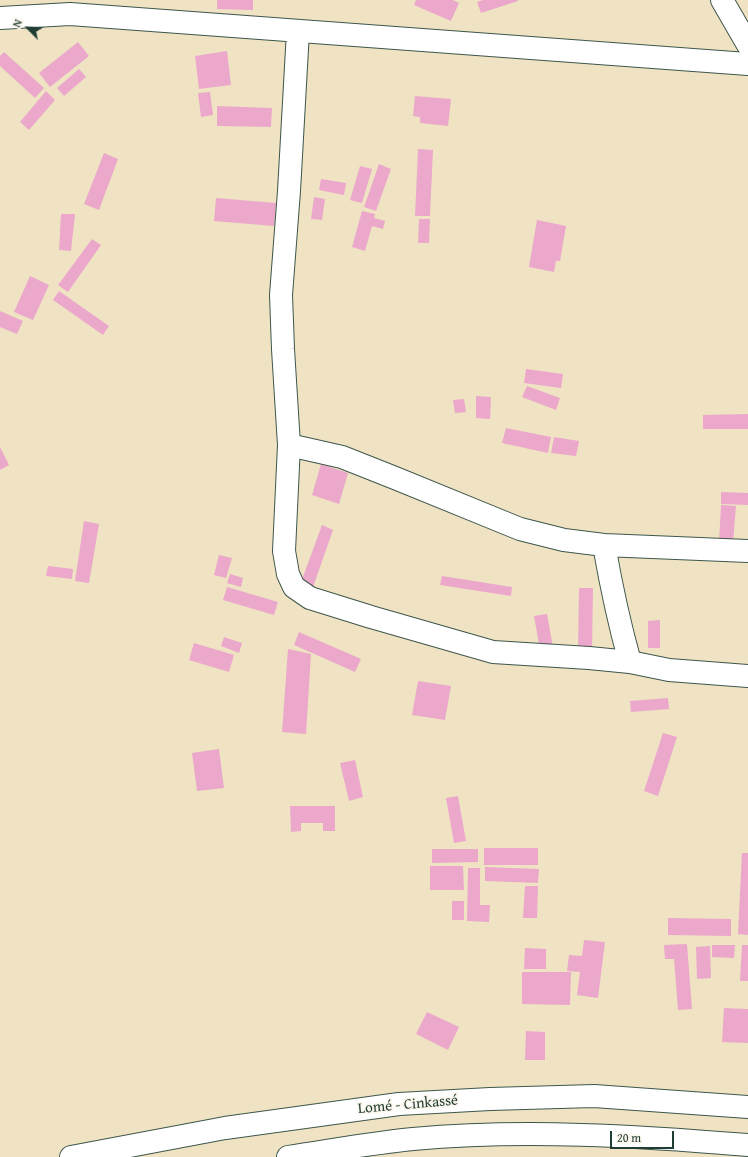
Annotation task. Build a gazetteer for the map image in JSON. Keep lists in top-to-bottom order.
{
  "streets": {
    "main road": ["Lomé - Cinkassé"]
  },
  "scale_bar": "20 m",
  "north": "top left"
}
